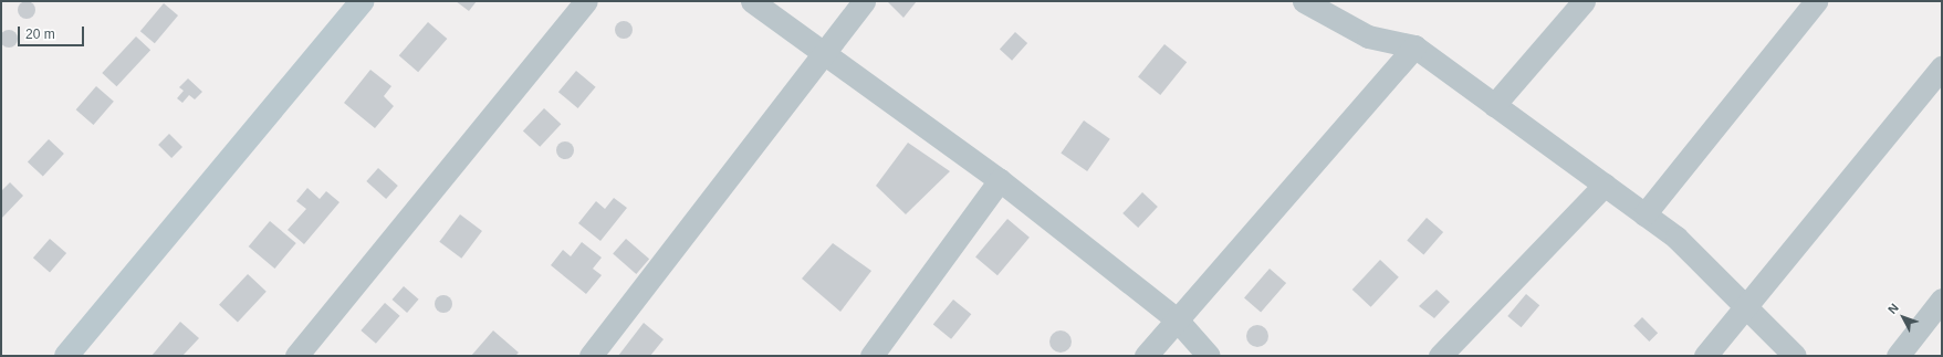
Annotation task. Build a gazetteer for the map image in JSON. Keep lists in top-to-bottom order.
{
  "scale_bar": "20 m",
  "north": "top left"
}
